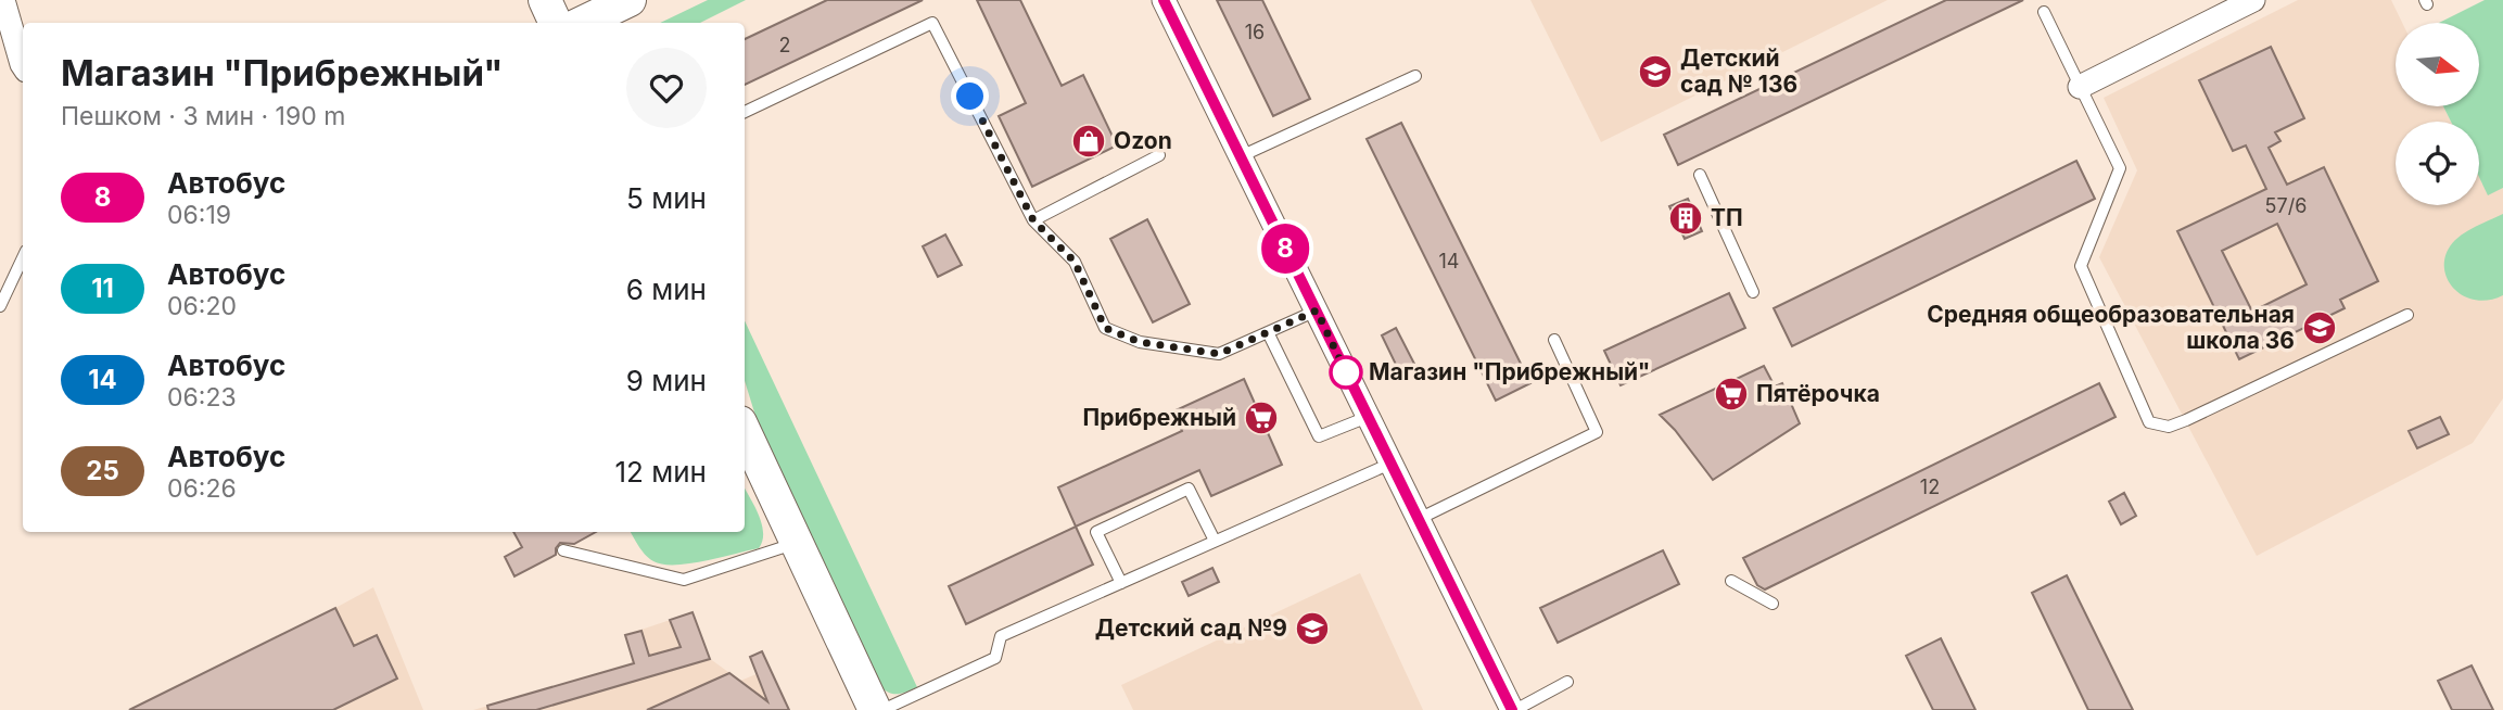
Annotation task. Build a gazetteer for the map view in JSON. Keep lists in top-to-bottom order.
{
  "places": {
    "school or university": ["Детский сад № 136", "Средняя общеобразовательная школа 36", "Детский сад №9"],
    "shop": ["Ozon"],
    "building": ["ТП"],
    "other": ["Магазин \"Прибрежный\""],
    "supermarket": ["Пятёрочка", "Прибрежный"]
  },
  "lines": ["bus line 8"],
  "house_numbers": [
    "16",
    "2",
    "57/6",
    "14",
    "12"
  ],
  "north": "right",
  "page": {
    "on_map": "8",
    "heading": ["Магазин \"Прибрежный\"", "Пешком · 3 мин · 190 m"],
    "list": [
      {
        "mark": "8",
        "name": "Автобус",
        "note": "06:19",
        "value": "5 мин"
      },
      {
        "mark": "11",
        "name": "Автобус",
        "note": "06:20",
        "value": "6 мин"
      },
      {
        "mark": "14",
        "name": "Автобус",
        "note": "06:23",
        "value": "9 мин"
      },
      {
        "mark": "25",
        "name": "Автобус",
        "note": "06:26",
        "value": "12 мин"
      }
    ]
  }
}
